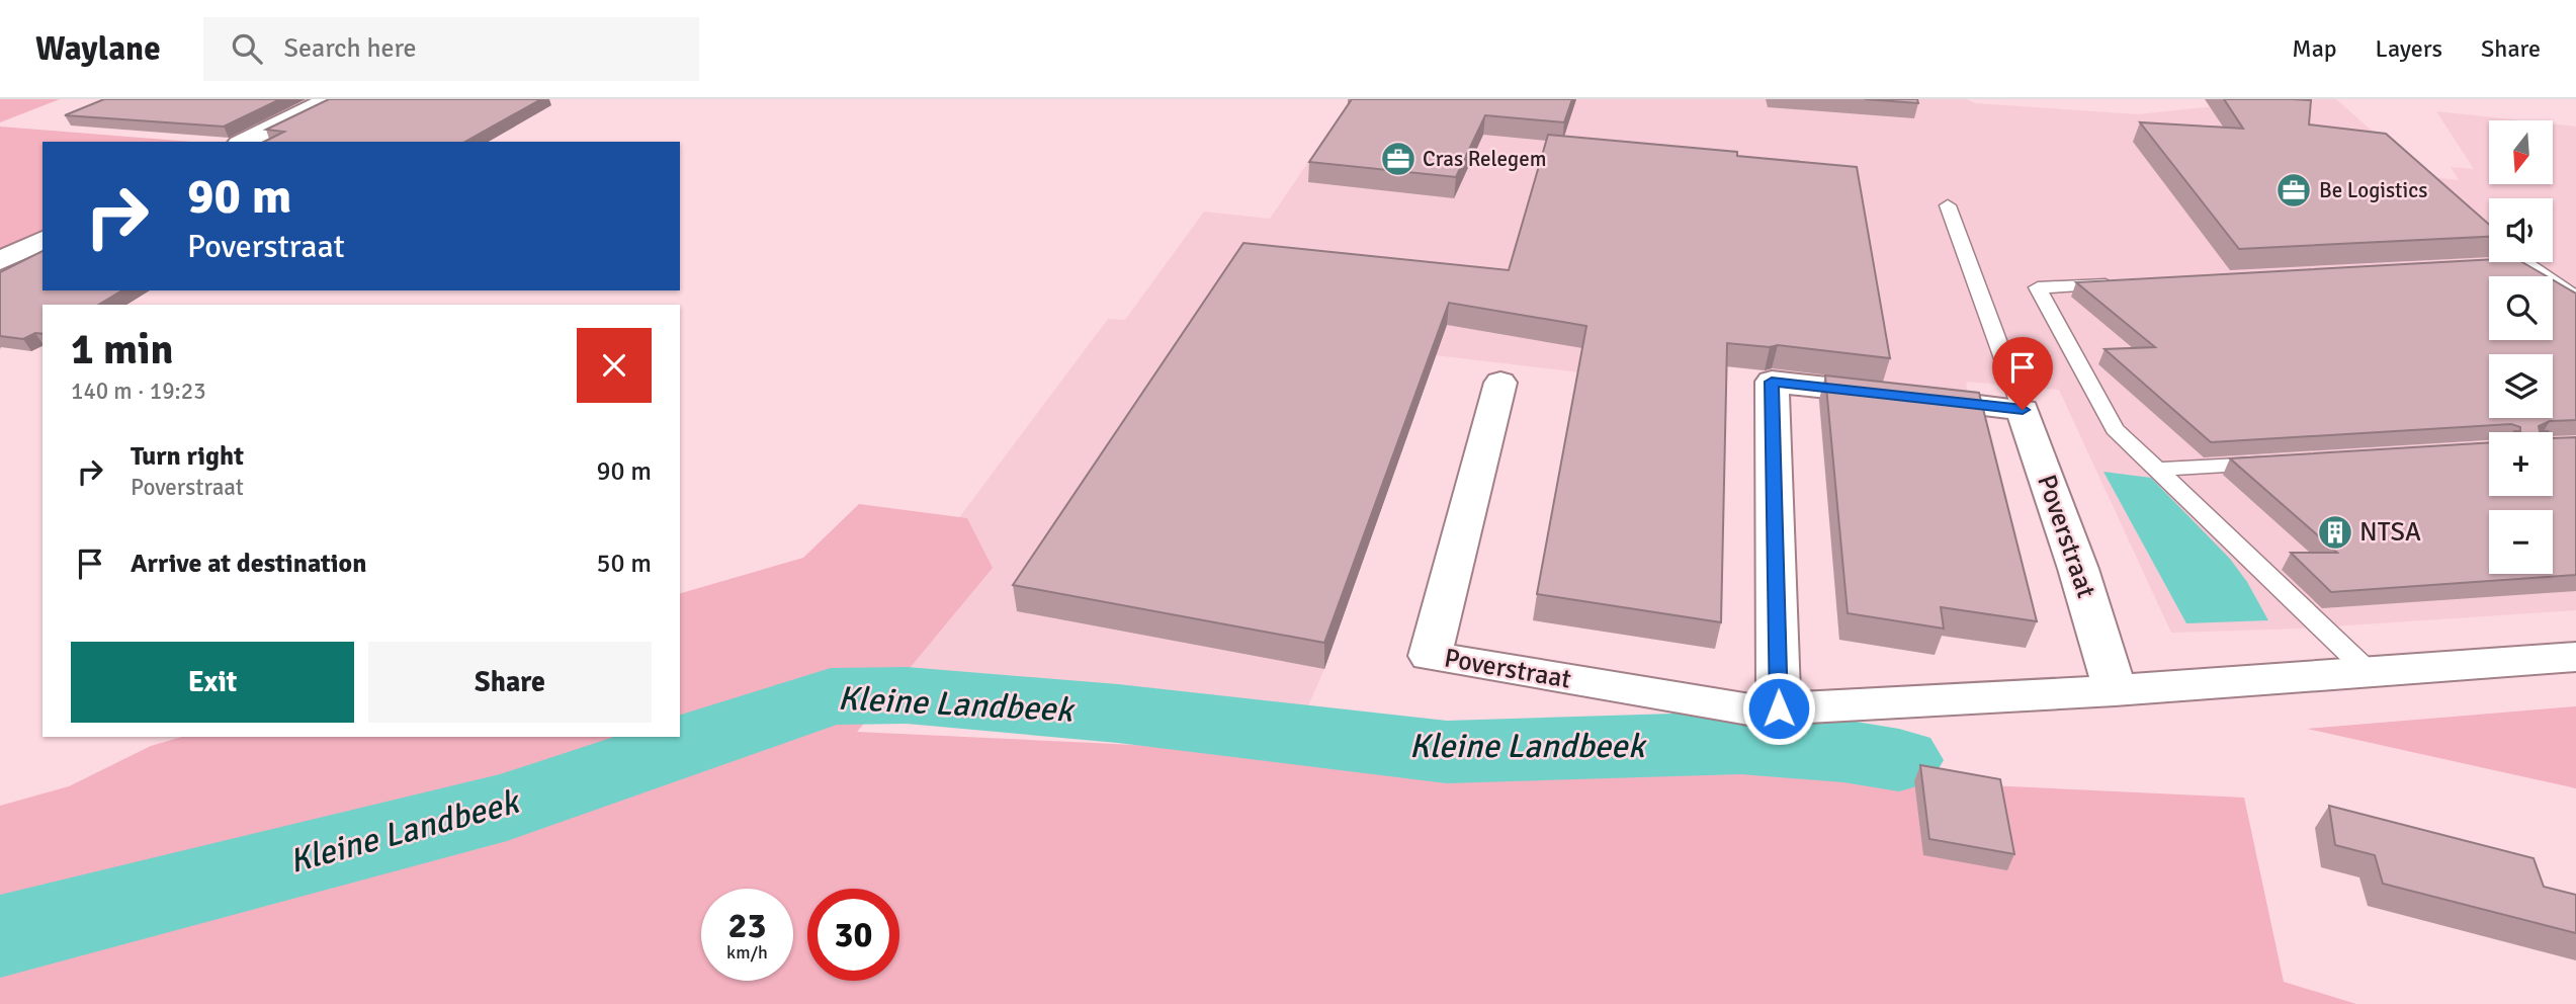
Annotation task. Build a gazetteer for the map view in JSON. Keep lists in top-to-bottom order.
{
  "streets": {
    "street": ["Poverstraat"]
  },
  "water": ["Kleine Landbeek"],
  "places": {
    "office": ["Cras Relegem", "Be Logistics"],
    "building": ["NTSA"]
  },
  "north": "bottom",
  "page": {
    "header": "Waylane",
    "search": "Search here",
    "nav": ["Map", "Layers", "Share"],
    "map_buttons": ["+", "−"],
    "turn": ["90 m", "Poverstraat"],
    "heading": ["1 min", "140 m · 19:23"],
    "list": [
      {
        "name": "Turn right",
        "note": "Poverstraat",
        "value": "90 m"
      },
      {
        "name": "Arrive at destination",
        "value": "50 m"
      }
    ],
    "buttons": ["Exit", "Share"],
    "speed": "23 km/h",
    "limit": "30"
  }
}
